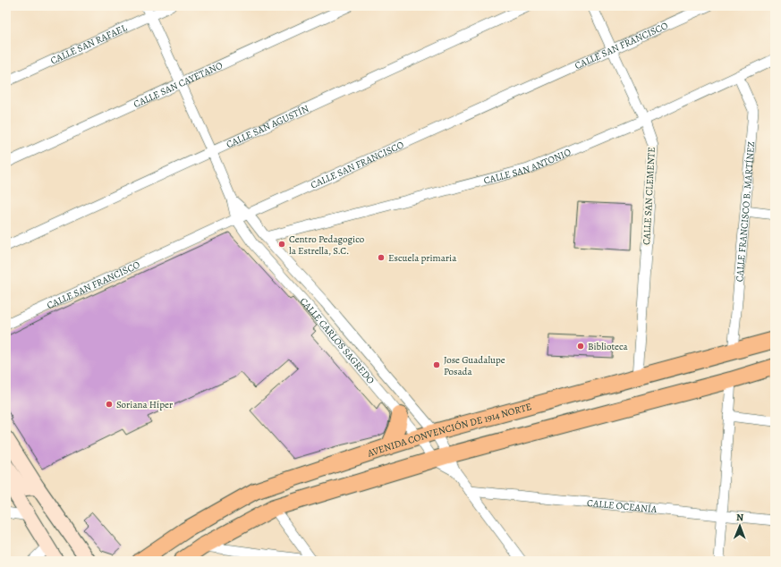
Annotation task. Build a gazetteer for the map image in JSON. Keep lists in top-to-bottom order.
{
  "streets": {
    "main road": ["AVENIDA CONVENCIÓN DE 1914 NORTE"],
    "street": [
      "CALLE SAN RAFAEL",
      "CALLE SAN FRANCISCO",
      "CALLE SAN CAYETANO",
      "CALLE SAN AGUSTÍN",
      "CALLE SAN ANTONIO",
      "CALLE SAN CLEMENTE",
      "CALLE FRANCISCO B. MARTÍNEZ",
      "CALLE CARLOS SAGREDO",
      "CALLE OCEANÍA"
    ]
  },
  "crossings": [
    ["CALLE SAN RAFAEL", "CALLE CARLOS SAGREDO"],
    ["CALLE SAN FRANCISCO", "CALLE SAN CLEMENTE"],
    ["CALLE SAN FRANCISCO", "CALLE CARLOS SAGREDO"],
    ["CALLE SAN CAYETANO", "CALLE CARLOS SAGREDO"],
    ["CALLE SAN AGUSTÍN", "CALLE CARLOS SAGREDO"],
    ["CALLE SAN ANTONIO", "CALLE SAN CLEMENTE"],
    ["CALLE SAN ANTONIO", "CALLE FRANCISCO B. MARTÍNEZ"],
    ["CALLE SAN ANTONIO", "CALLE CARLOS SAGREDO"],
    ["CALLE SAN CLEMENTE", "AVENIDA CONVENCIÓN DE 1914 NORTE"],
    ["CALLE FRANCISCO B. MARTÍNEZ", "AVENIDA CONVENCIÓN DE 1914 NORTE"],
    ["CALLE CARLOS SAGREDO", "AVENIDA CONVENCIÓN DE 1914 NORTE"],
    ["CALLE CARLOS SAGREDO", "CALLE OCEANÍA"]
  ],
  "places": [
    "Centro Pedagogico la Estrella, S.C.",
    "Escuela primaria",
    "Biblioteca",
    "Jose Guadalupe Posada",
    "Soriana Híper"
  ],
  "north": "top"
}
